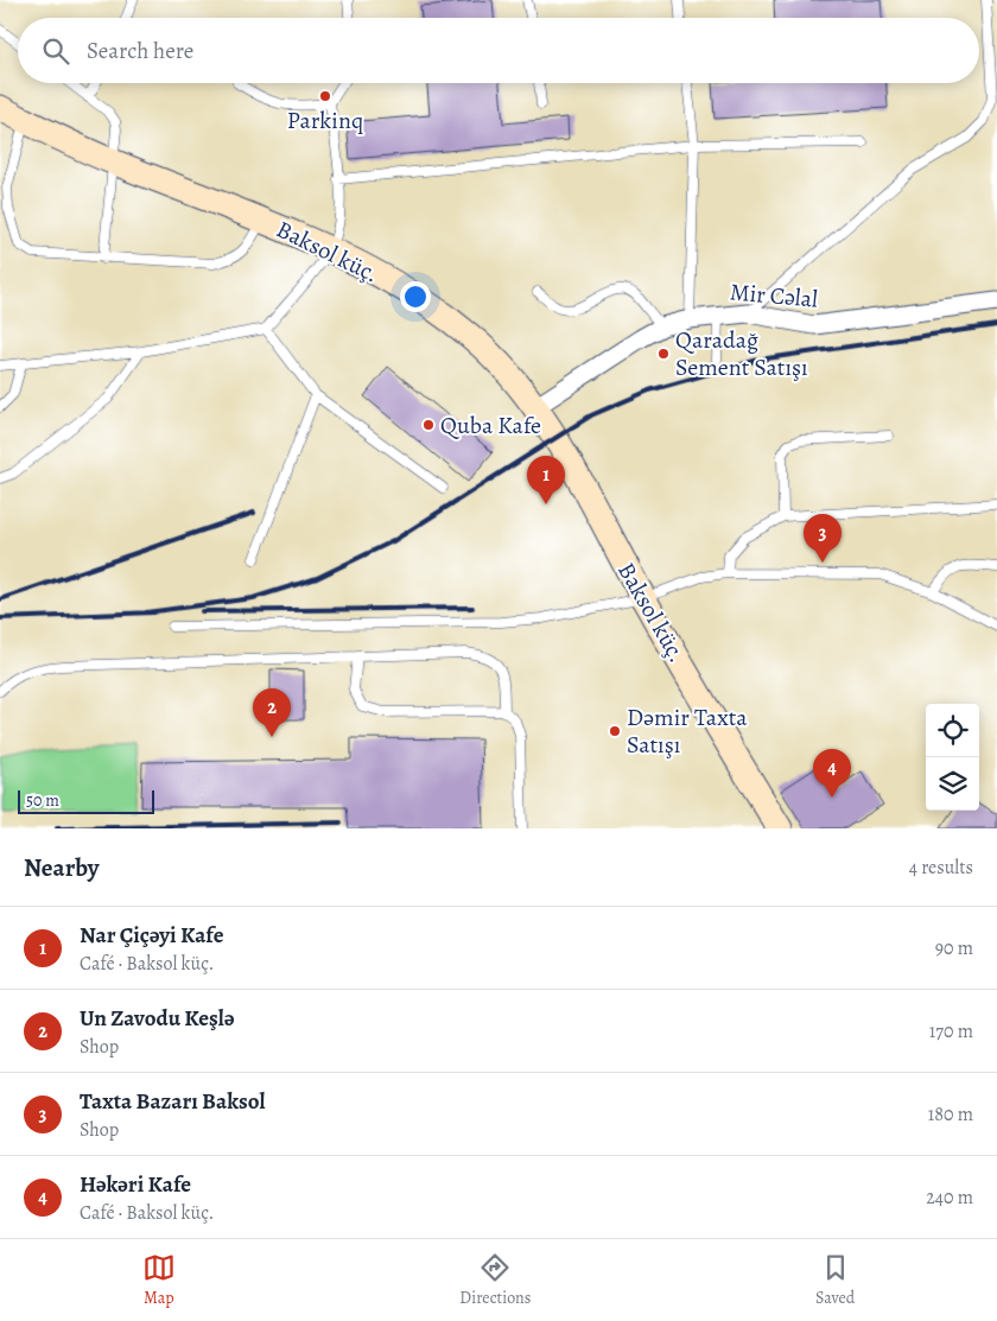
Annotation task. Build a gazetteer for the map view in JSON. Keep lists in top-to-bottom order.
{
  "streets": {
    "main road": ["Baksol küç."],
    "street": ["Mir Cəlal"]
  },
  "crossings": [
    ["Baksol küç.", "Mir Cəlal"]
  ],
  "places": [
    "Parkinq",
    "Qaradağ Sement Satışı",
    "Quba Kafe",
    "Dəmir Taxta Satışı"
  ],
  "scale_bar": "50 m",
  "page": {
    "search": "Search here",
    "pins": [
      "1",
      "3",
      "2",
      "4"
    ],
    "scale": "50 m",
    "heading": ["Nearby", "4 results"],
    "list": [
      {
        "mark": "1",
        "name": "Nar Çiçəyi Kafe",
        "note": "Café · Baksol küç.",
        "value": "90 m"
      },
      {
        "mark": "2",
        "name": "Un Zavodu Keşlə",
        "note": "Shop",
        "value": "170 m"
      },
      {
        "mark": "3",
        "name": "Taxta Bazarı Baksol",
        "note": "Shop",
        "value": "180 m"
      },
      {
        "mark": "4",
        "name": "Həkəri Kafe",
        "note": "Café · Baksol küç.",
        "value": "240 m"
      }
    ],
    "nav": ["Map", "Directions", "Saved"]
  }
}
